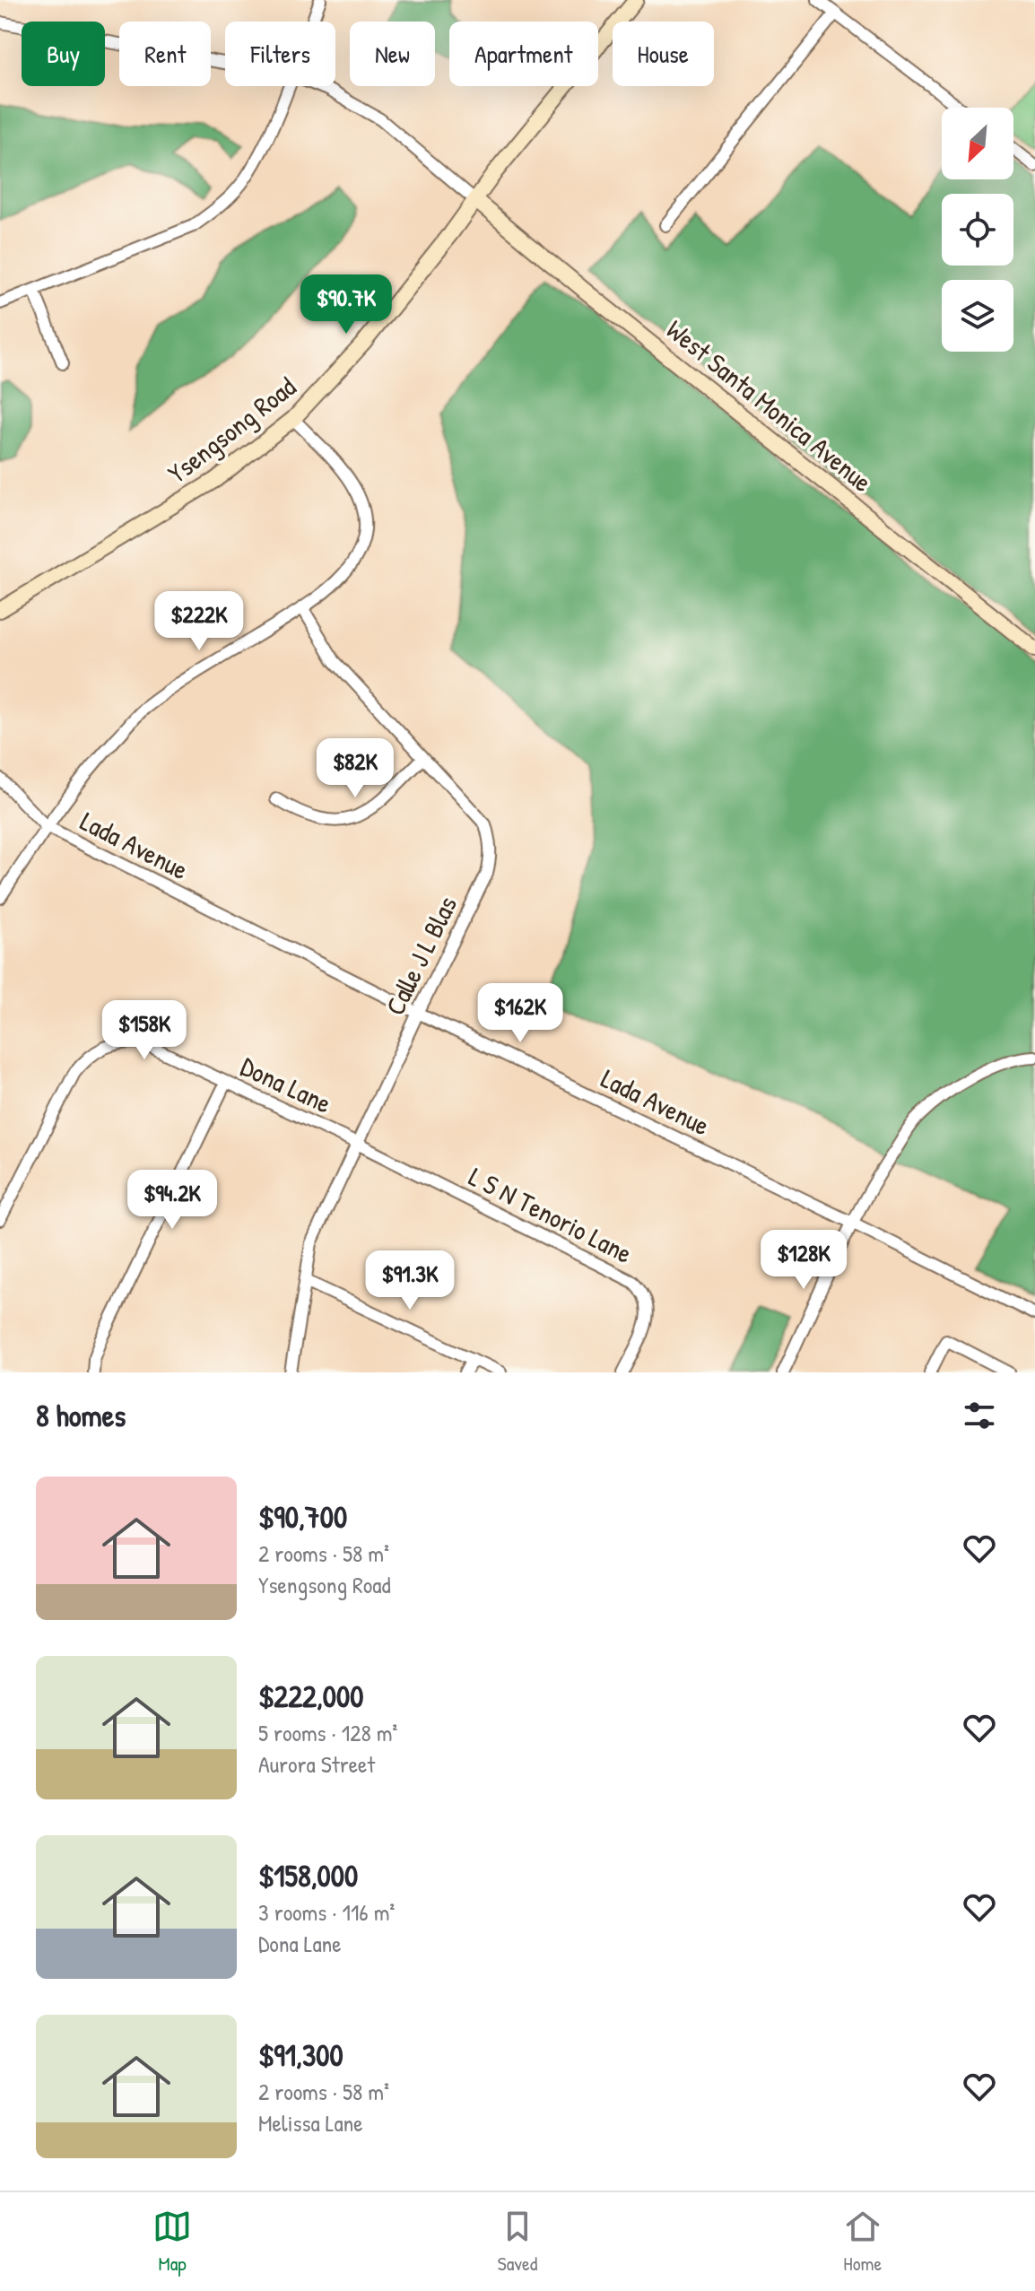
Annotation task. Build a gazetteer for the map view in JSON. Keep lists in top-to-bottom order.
{
  "streets": {
    "main road": ["West Santa Monica Avenue", "Ysengsong Road"],
    "street": [
      "Lada Avenue",
      "Calle J L Blas",
      "Dona Lane",
      "L S N Tenorio Lane"
    ]
  },
  "crossings": [
    ["West Santa Monica Avenue", "Ysengsong Road"],
    ["Lada Avenue", "Calle J L Blas"],
    ["Calle J L Blas", "Dona Lane"],
    ["Calle J L Blas", "L S N Tenorio Lane"],
    ["Dona Lane", "L S N Tenorio Lane"]
  ],
  "north": "bottom left",
  "page": {
    "chip": [
      "Buy",
      "Rent",
      "Filters",
      "New",
      "Apartment",
      "House"
    ],
    "price": [
      "$90.7K",
      "$222K",
      "$82K",
      "$162K",
      "$158K",
      "$94.2K",
      "$128K",
      "$91.3K"
    ],
    "heading": "8 homes",
    "list": [
      {
        "name": "$90,700",
        "note": "2 rooms · 58 m² · Ysengsong Road"
      },
      {
        "name": "$222,000",
        "note": "5 rooms · 128 m² · Aurora Street"
      },
      {
        "name": "$158,000",
        "note": "3 rooms · 116 m² · Dona Lane"
      },
      {
        "name": "$91,300",
        "note": "2 rooms · 58 m² · Melissa Lane"
      }
    ],
    "tabs": ["Map", "Saved", "Home"]
  }
}
